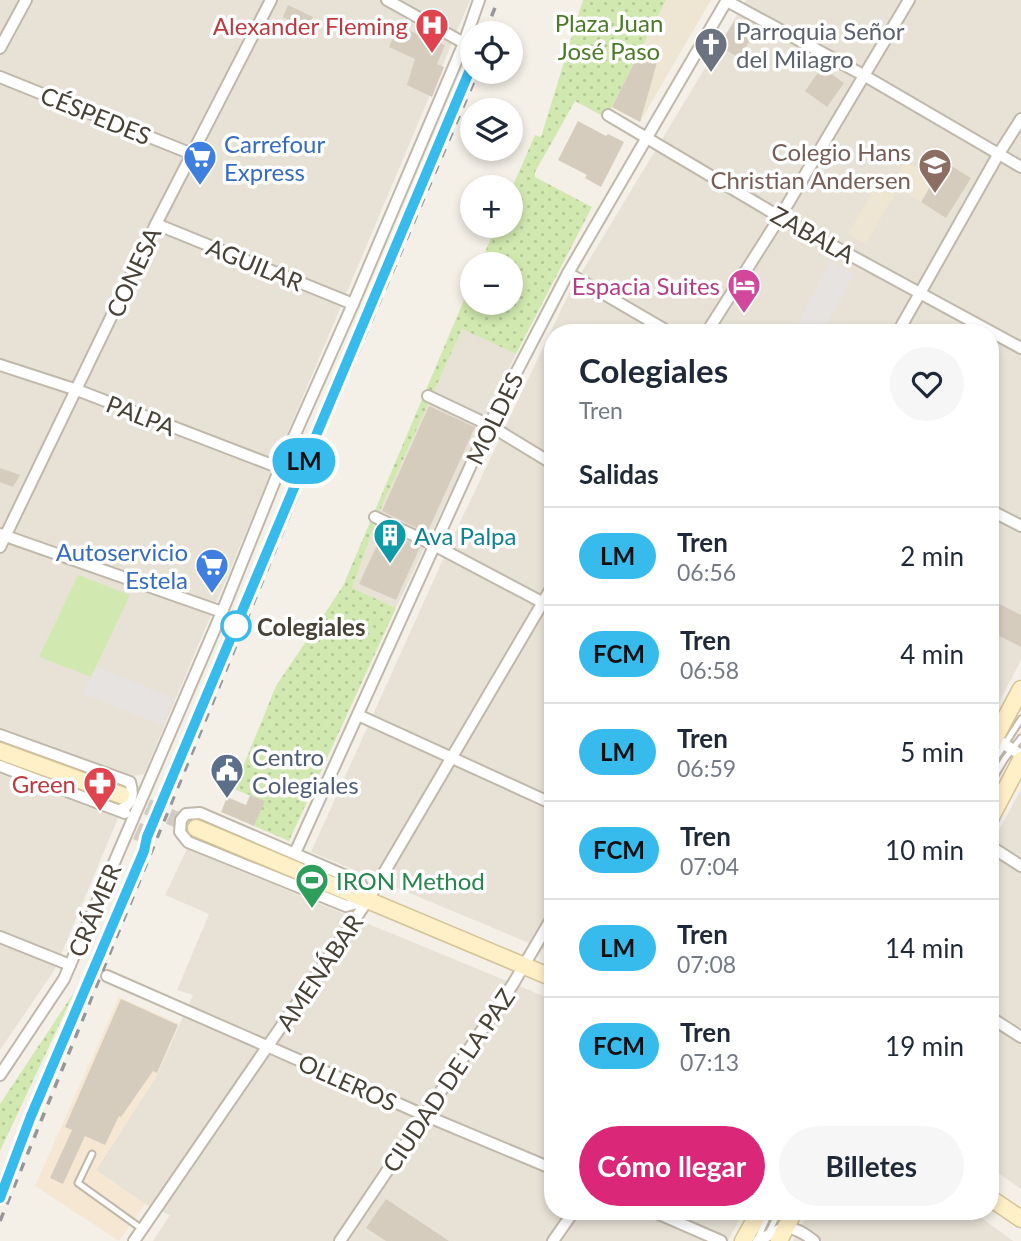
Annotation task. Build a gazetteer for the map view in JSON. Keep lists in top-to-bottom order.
{
  "streets": {
    "street": [
      "CÉSPEDES",
      "ZABALA",
      "AGUILAR",
      "CONESA",
      "PALPA",
      "MOLDES",
      "CRÁMER",
      "AMENÁBAR",
      "CIUDAD DE LA PAZ",
      "OLLEROS"
    ]
  },
  "crossings": [
    ["CÉSPEDES", "CONESA"],
    ["ZABALA", "MOLDES"],
    ["AGUILAR", "CONESA"],
    ["AGUILAR", "CRÁMER"],
    ["CONESA", "PALPA"],
    ["PALPA", "CRÁMER"],
    ["AMENÁBAR", "OLLEROS"],
    ["CIUDAD DE LA PAZ", "OLLEROS"]
  ],
  "parks": ["Plaza Juan José Paso"],
  "places": {
    "hospital": ["Alexander Fleming"],
    "church": ["Parroquia Señor del Milagro"],
    "supermarket": ["Carrefour Express", "Autoservicio Estela"],
    "school or university": ["Colegio Hans Christian Andersen"],
    "hotel": ["Espacia Suites"],
    "building": ["Ava Palpa"],
    "other": ["Colegiales"],
    "public building": ["Centro Colegiales"],
    "pharmacy": ["Green"],
    "sports": ["IRON Method"]
  },
  "page": {
    "on_map": "LM",
    "map_buttons": ["+", "−"],
    "heading": [
      ["Colegiales", "Tren"],
      "Salidas"
    ],
    "list": [
      {
        "mark": "LM",
        "name": "Tren",
        "note": "06:56",
        "value": "2 min"
      },
      {
        "mark": "FCM",
        "name": "Tren",
        "note": "06:58",
        "value": "4 min"
      },
      {
        "mark": "LM",
        "name": "Tren",
        "note": "06:59",
        "value": "5 min"
      },
      {
        "mark": "FCM",
        "name": "Tren",
        "note": "07:04",
        "value": "10 min"
      },
      {
        "mark": "LM",
        "name": "Tren",
        "note": "07:08",
        "value": "14 min"
      },
      {
        "mark": "FCM",
        "name": "Tren",
        "note": "07:13",
        "value": "19 min"
      }
    ],
    "buttons": ["Cómo llegar", "Billetes"]
  }
}
